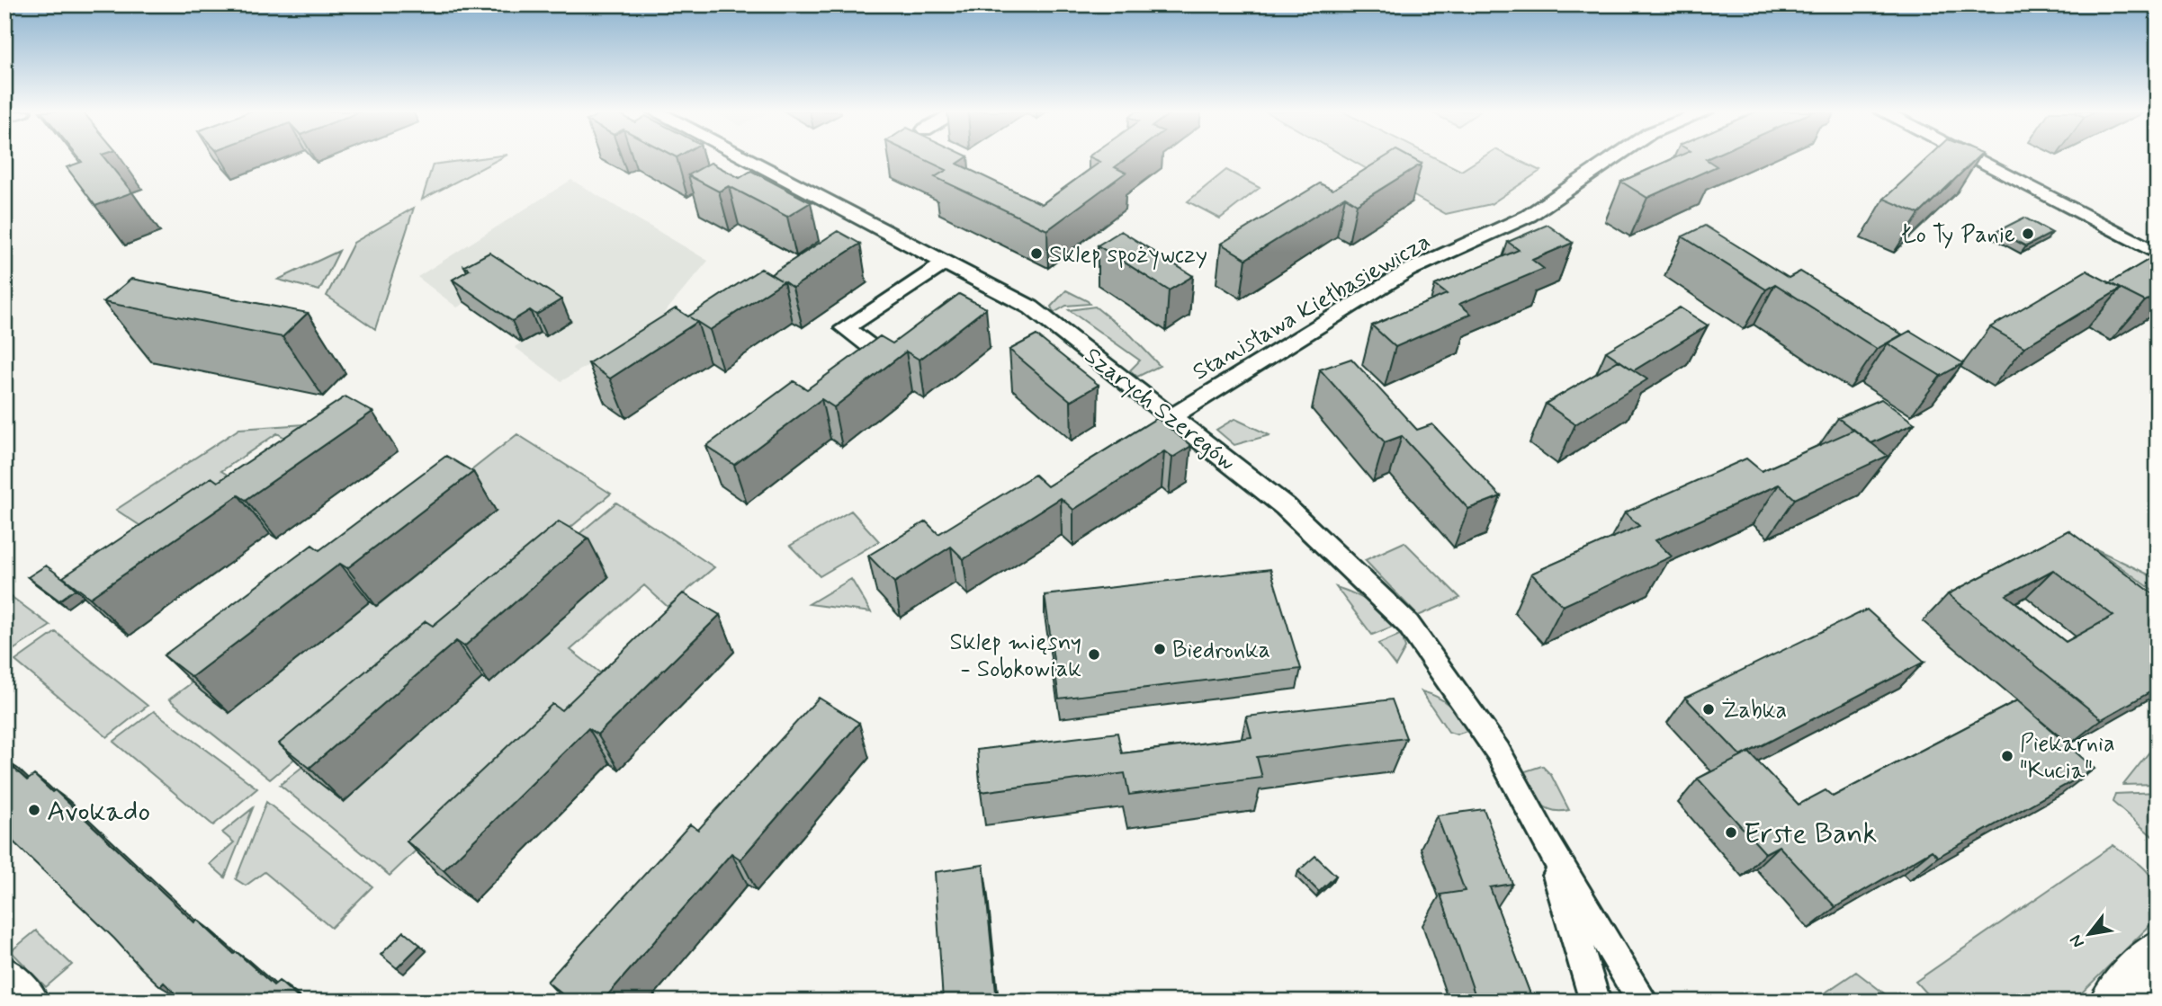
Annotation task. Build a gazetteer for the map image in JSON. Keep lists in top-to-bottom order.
{
  "streets": {
    "street": ["Stanisława Kiełbasiewicza", "Szarych Szeregów"]
  },
  "crossings": [
    ["Stanisława Kiełbasiewicza", "Szarych Szeregów"]
  ],
  "places": [
    "Ło Ty Panie",
    "Sklep spożywczy",
    "Biedronka",
    "Sklep mięsny - Sobkowiak",
    "Żabka",
    "Piekarnia \"Kucia\"",
    "Avokado",
    "Erste Bank"
  ],
  "north": "bottom left"
}
